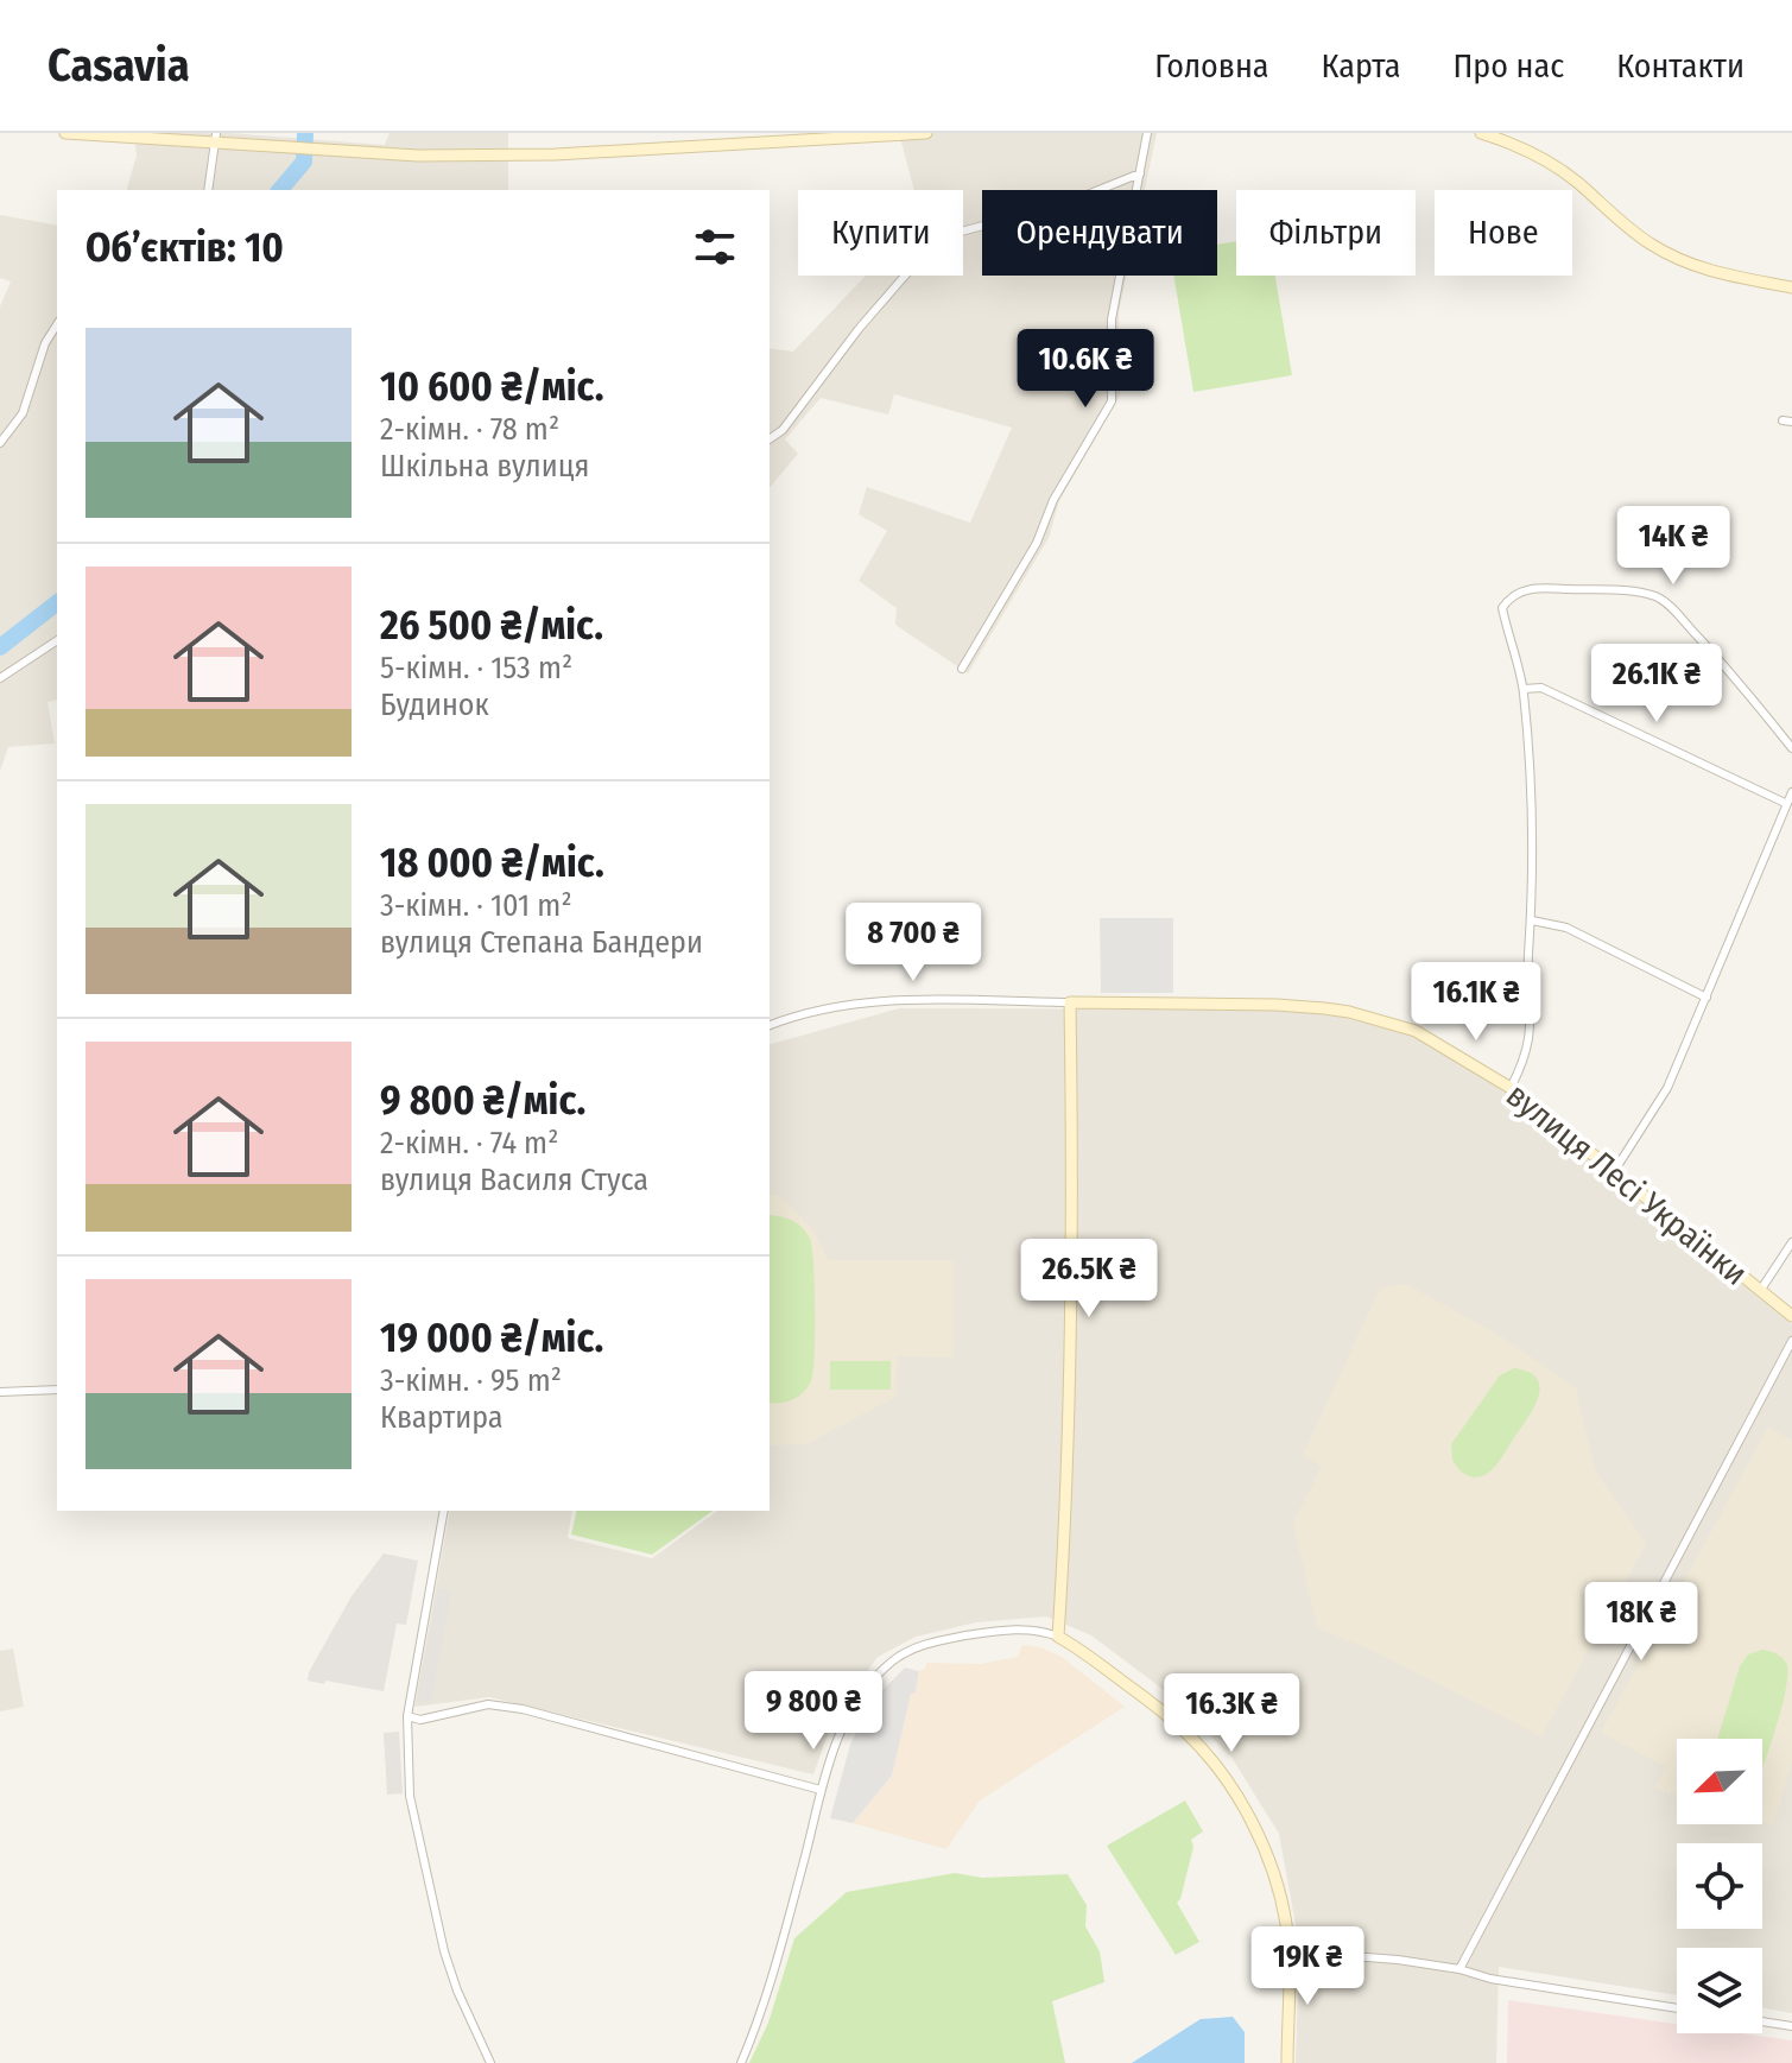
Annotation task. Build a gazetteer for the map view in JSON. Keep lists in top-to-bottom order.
{
  "streets": {
    "street": ["вулиця Лесі Українки"]
  },
  "north": "bottom left",
  "page": {
    "header": "Casavia",
    "nav": [
      "Головна",
      "Карта",
      "Про нас",
      "Контакти"
    ],
    "chip": [
      "Купити",
      "Орендувати",
      "Фільтри",
      "Нове"
    ],
    "heading": "Об’єктів: 10",
    "list": [
      {
        "name": "10 600 ₴/міс.",
        "note": "2-кімн. · 78 m² · Шкільна вулиця"
      },
      {
        "name": "26 500 ₴/міс.",
        "note": "5-кімн. · 153 m² · Будинок"
      },
      {
        "name": "18 000 ₴/міс.",
        "note": "3-кімн. · 101 m² · вулиця Степана Бандери"
      },
      {
        "name": "9 800 ₴/міс.",
        "note": "2-кімн. · 74 m² · вулиця Василя Стуса"
      },
      {
        "name": "19 000 ₴/міс.",
        "note": "3-кімн. · 95 m² · Квартира"
      }
    ],
    "price": [
      "10.6K ₴",
      "14K ₴",
      "26.1K ₴",
      "8 700 ₴",
      "16.1K ₴",
      "26.5K ₴",
      "18K ₴",
      "9 800 ₴",
      "16.3K ₴",
      "19K ₴"
    ]
  }
}
